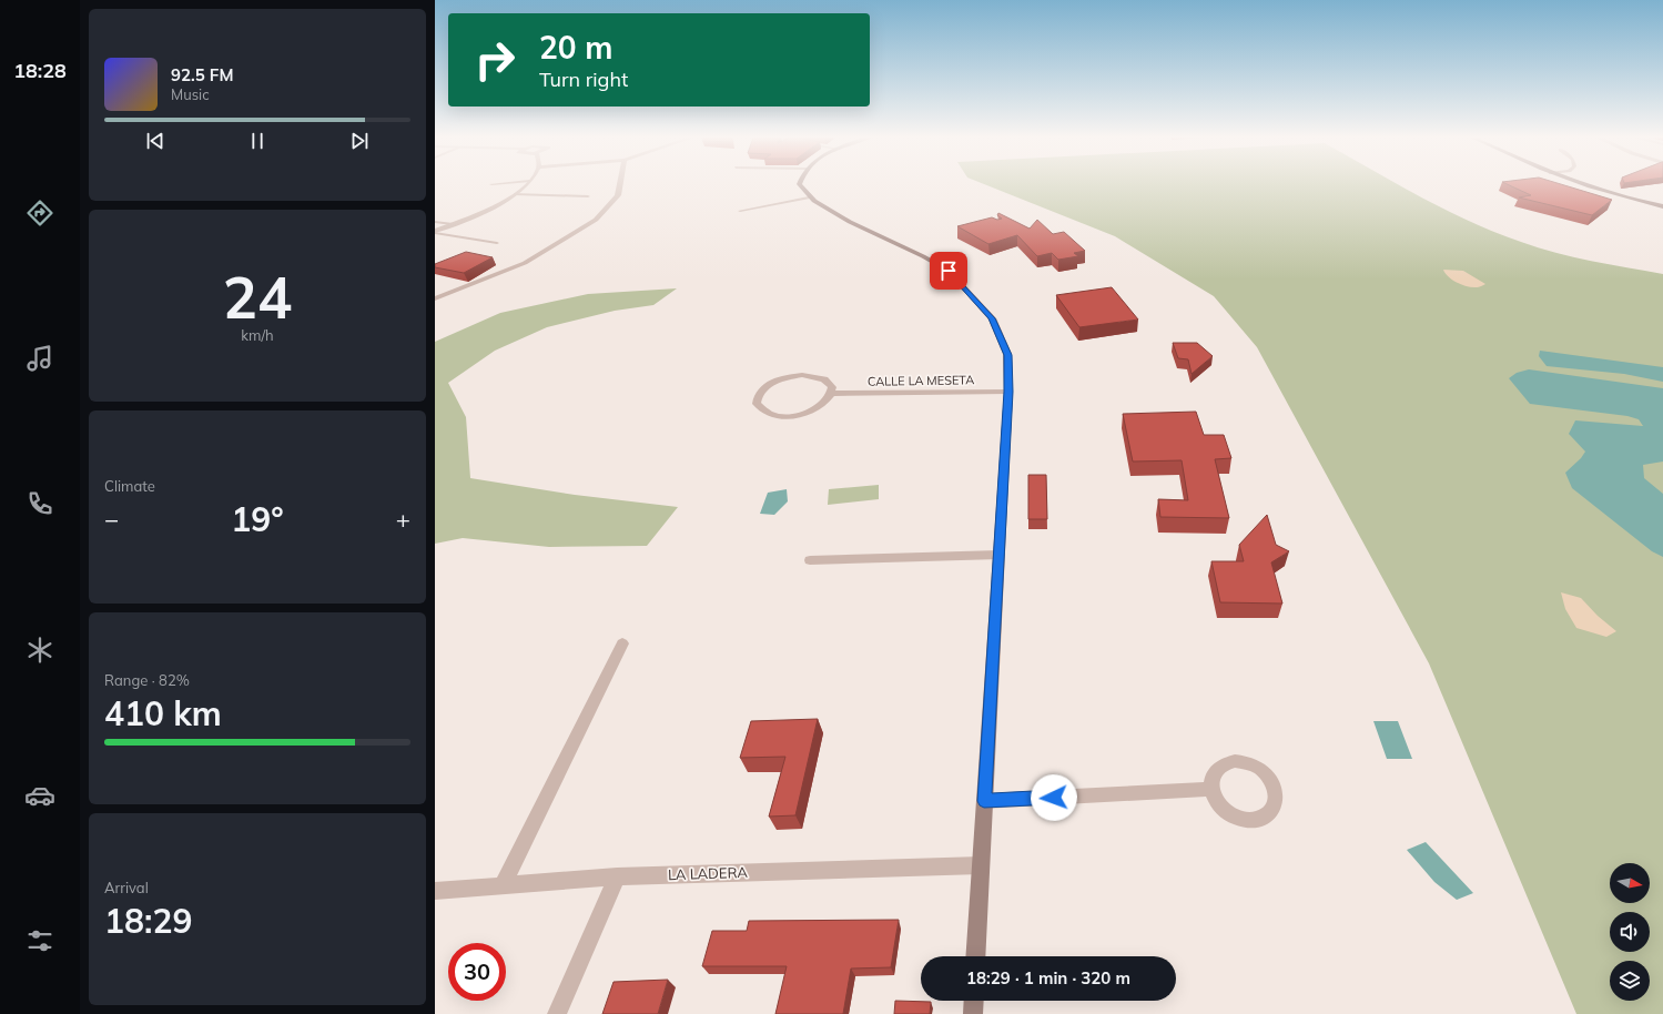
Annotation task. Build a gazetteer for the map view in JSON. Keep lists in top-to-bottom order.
{
  "streets": {
    "street": ["CALLE LA MESETA", "LA LADERA"]
  },
  "north": "right",
  "page": {
    "tabs": "18:28",
    "turn": ["20 m", "Turn right"],
    "song": ["92.5 FM", "Music"],
    "tile": [
      ["24", "km/h"],
      "Climate",
      ["Range · 82%", "410 km"],
      ["Arrival", "18:29"]
    ],
    "heat": ["−", "19°", "+"],
    "limit": "30",
    "trip": "18:29 · 1 min · 320 m"
  }
}
